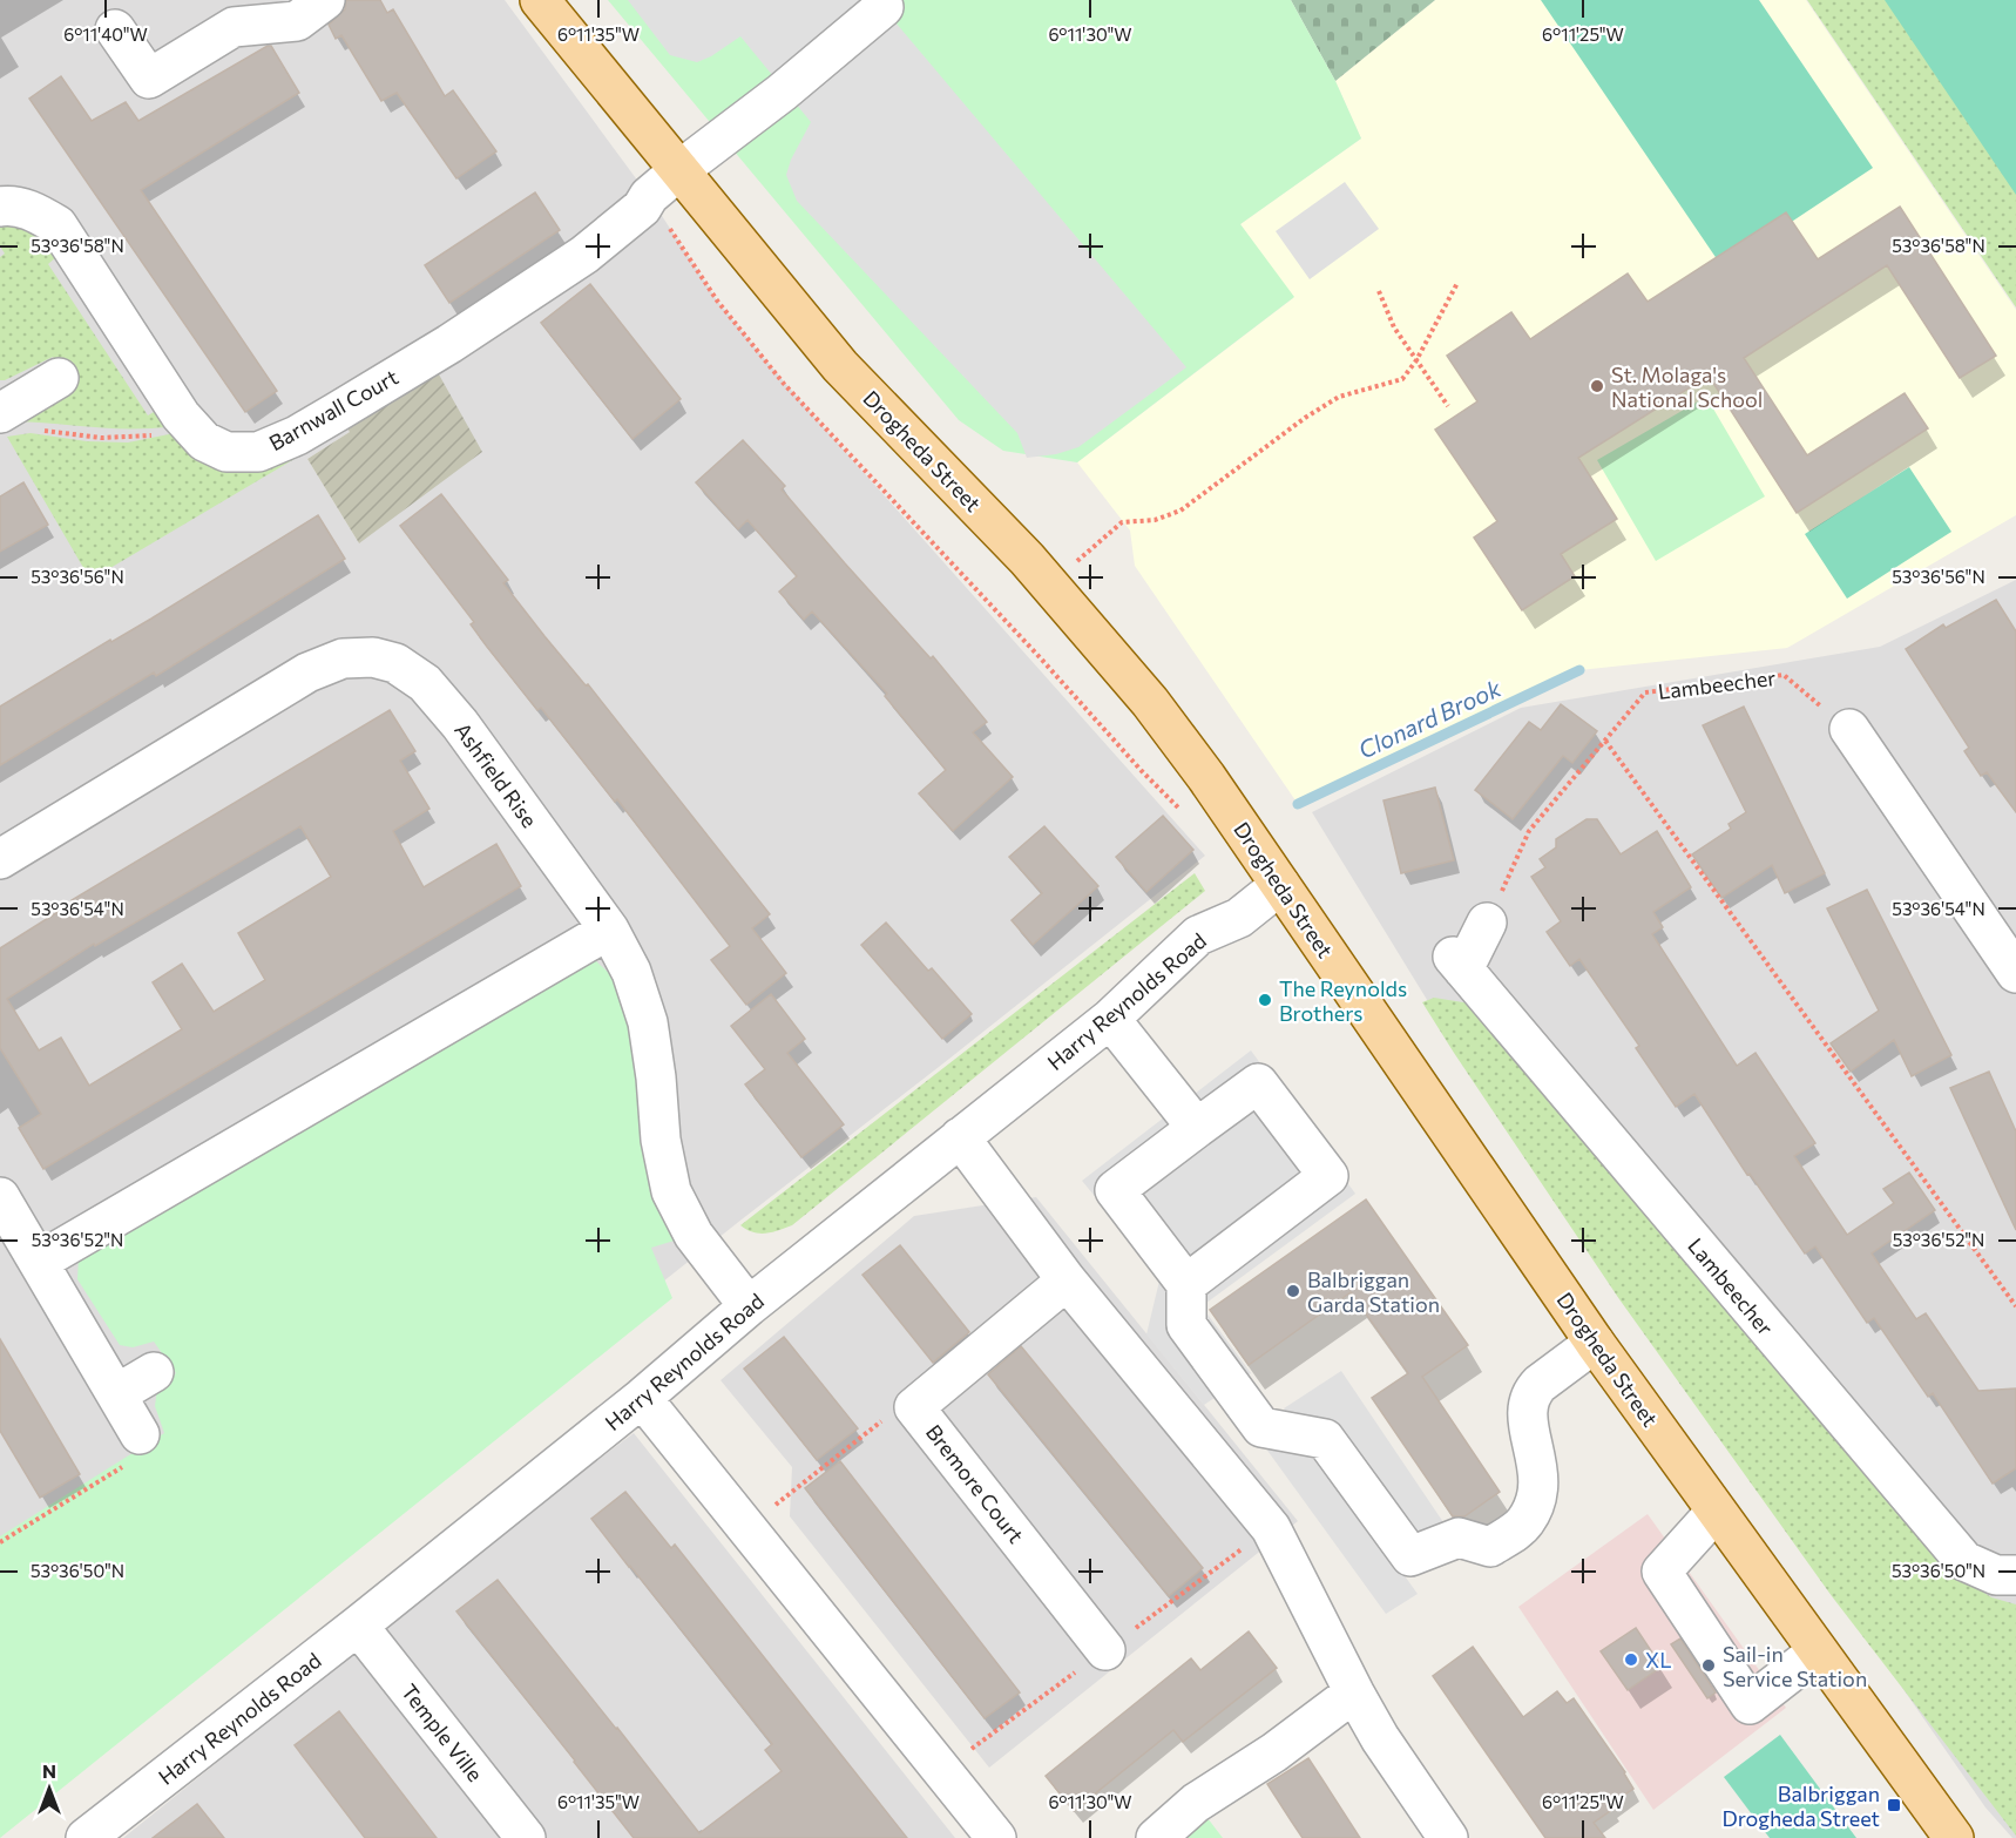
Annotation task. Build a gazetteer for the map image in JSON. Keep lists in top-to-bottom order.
{
  "streets": {
    "main road": ["Drogheda Street"],
    "street": [
      "Barnwall Court",
      "Lambeecher",
      "Ashfield Rise",
      "Harry Reynolds Road",
      "Bremore Court",
      "Temple Ville"
    ]
  },
  "crossings": [
    ["Barnwall Court", "Drogheda Street"],
    ["Drogheda Street", "Harry Reynolds Road"],
    ["Ashfield Rise", "Harry Reynolds Road"],
    ["Harry Reynolds Road", "Temple Ville"]
  ],
  "water": ["Clonard Brook"],
  "places": {
    "other": [
      "St. Molaga's National School",
      "The Reynolds Brothers",
      "Balbriggan Garda Station",
      "XL",
      "Sail-in Service Station"
    ],
    "transit": ["Balbriggan Drogheda Street"]
  },
  "north": "top",
  "coordinates": [
    "6°11'40\"W",
    "6°11'35\"W",
    "6°11'30\"W",
    "6°11'25\"W",
    "53°36'58\"N",
    "53°36'56\"N",
    "53°36'54\"N",
    "53°36'52\"N",
    "53°36'50\"N"
  ]
}
